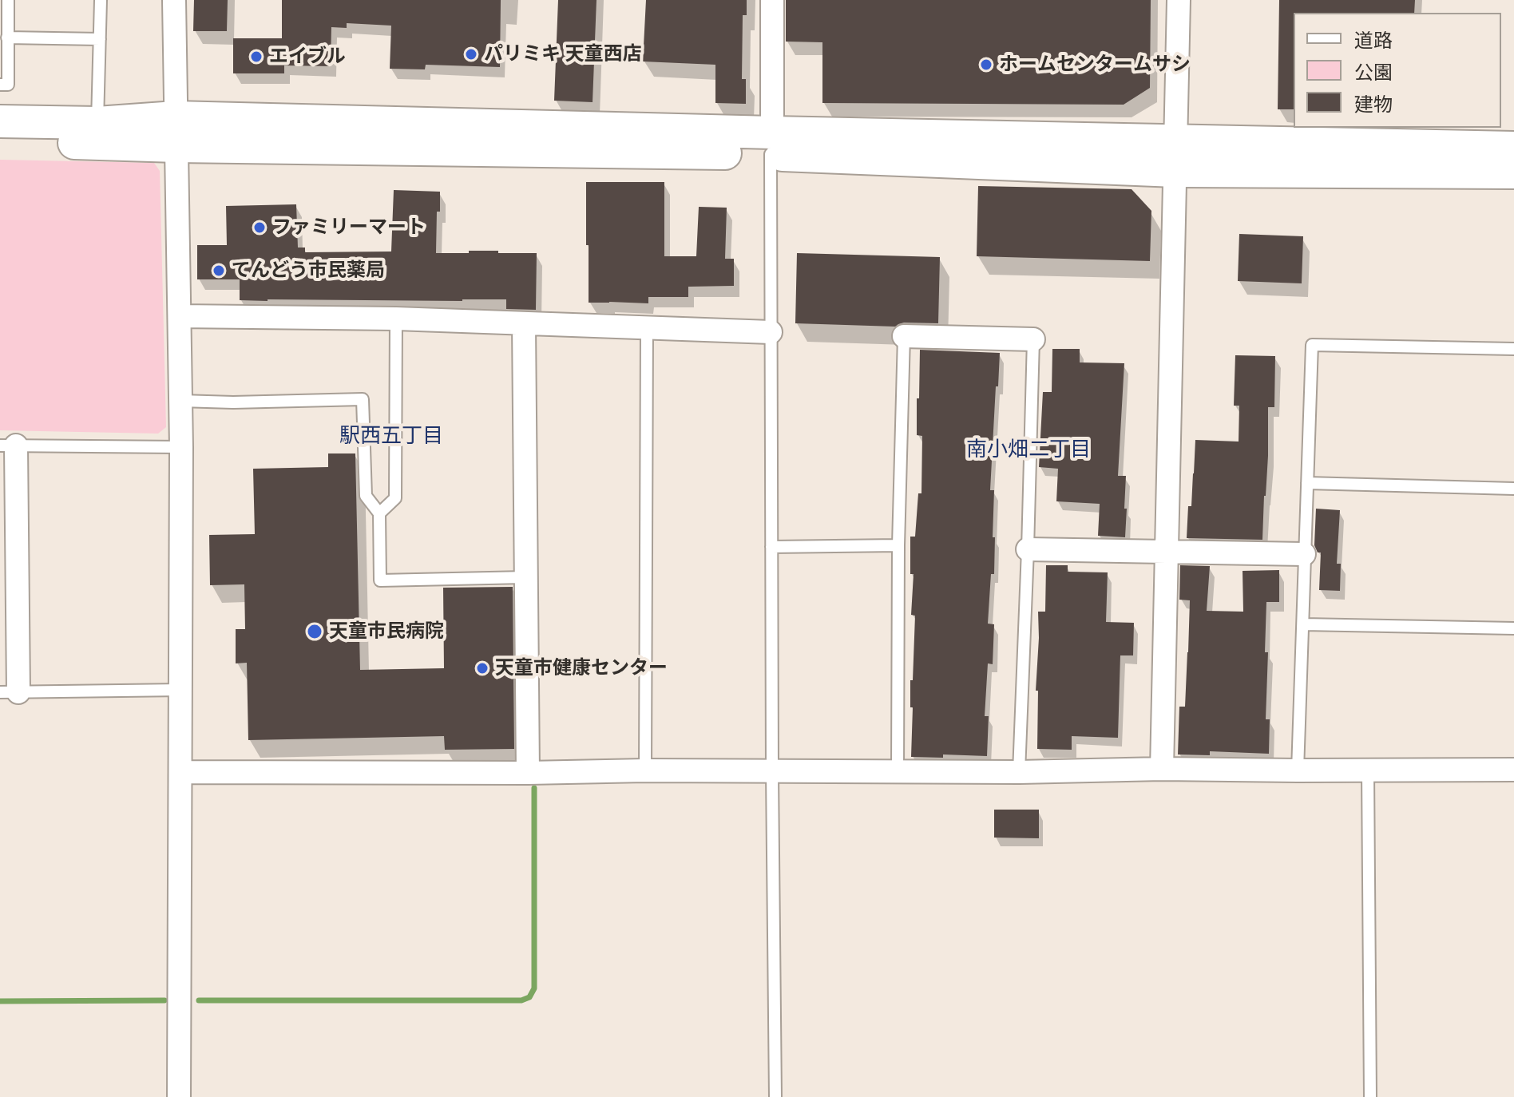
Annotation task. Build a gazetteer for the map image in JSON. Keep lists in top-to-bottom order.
{
  "districts": ["駅西五丁目", "南小畑二丁目"],
  "places": [
    "パリミキ 天童西店",
    "エイブル",
    "ホームセンタームサシ",
    "ファミリーマート",
    "てんどう市民薬局",
    "天童市民病院",
    "天童市健康センター"
  ],
  "legend": ["道路", "公園", "建物"]
}
